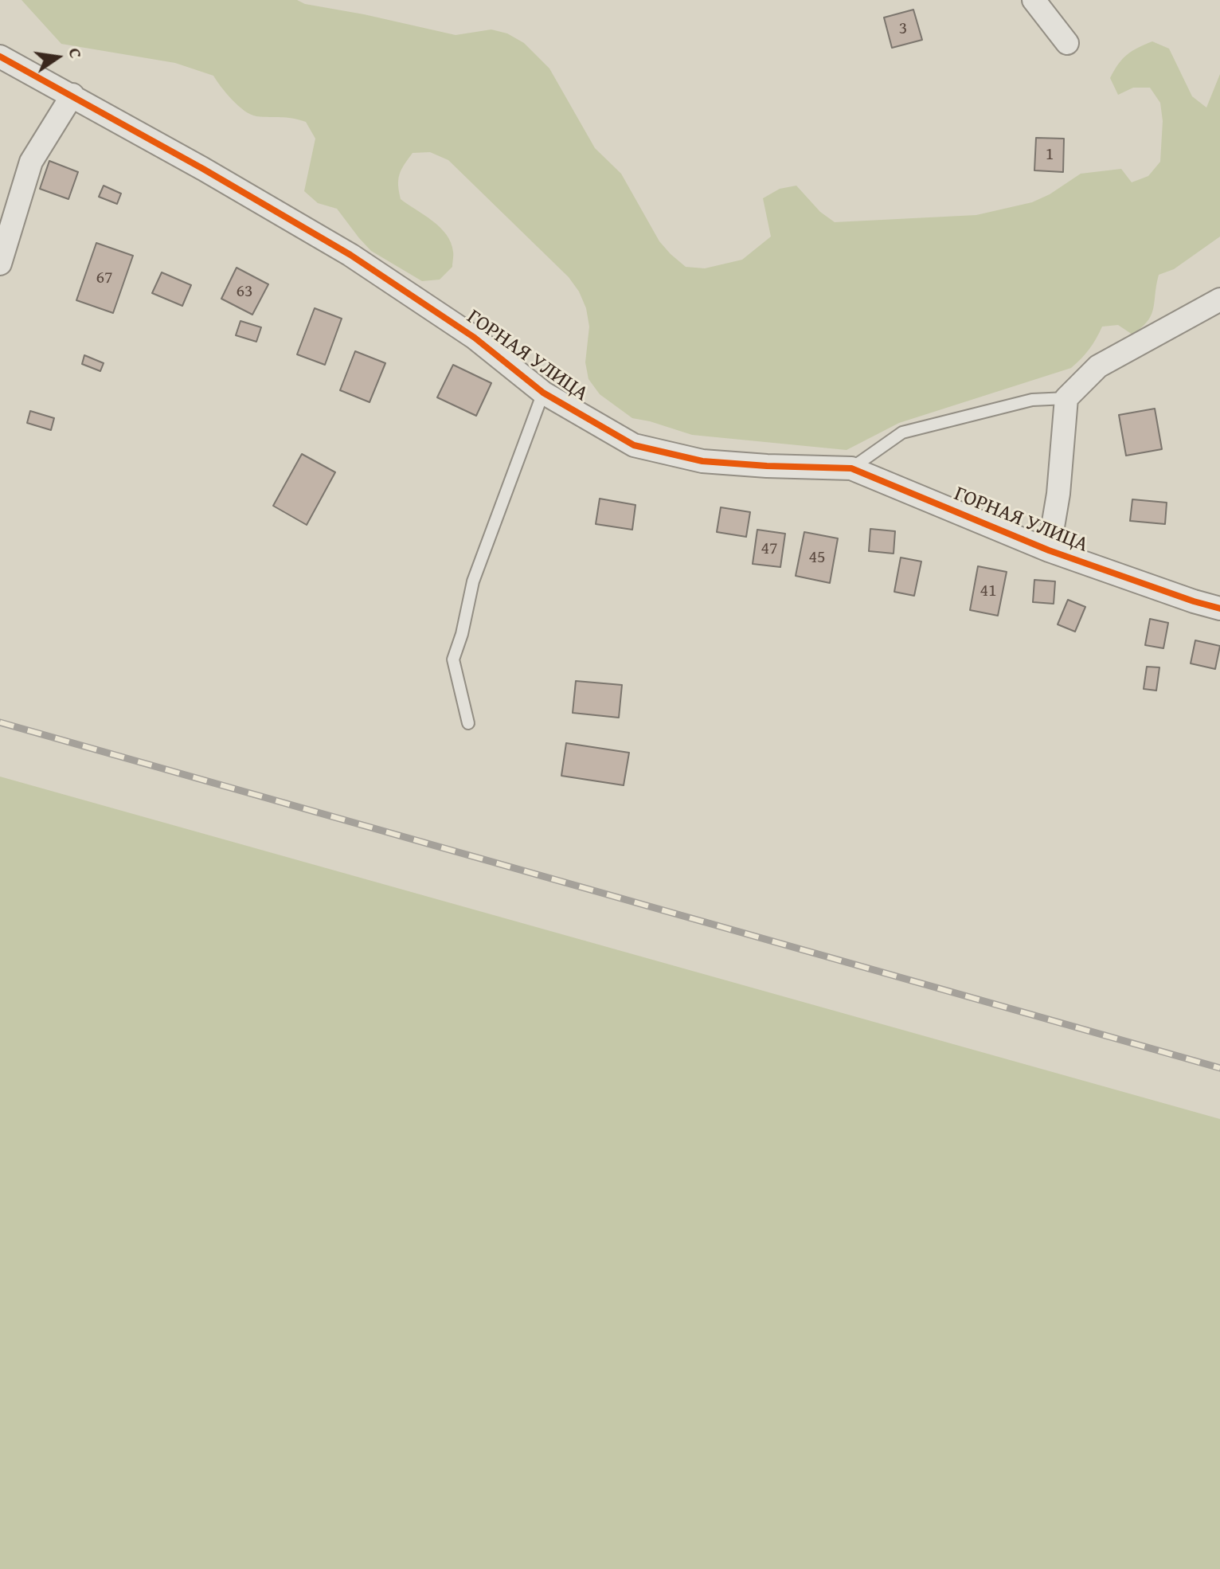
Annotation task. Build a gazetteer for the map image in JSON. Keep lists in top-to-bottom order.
{
  "streets": {
    "street": ["ГОРНАЯ УЛИЦА"]
  },
  "house_numbers": [
    "3",
    "1",
    "67",
    "63",
    "47",
    "45",
    "41"
  ],
  "north": "right"
}
